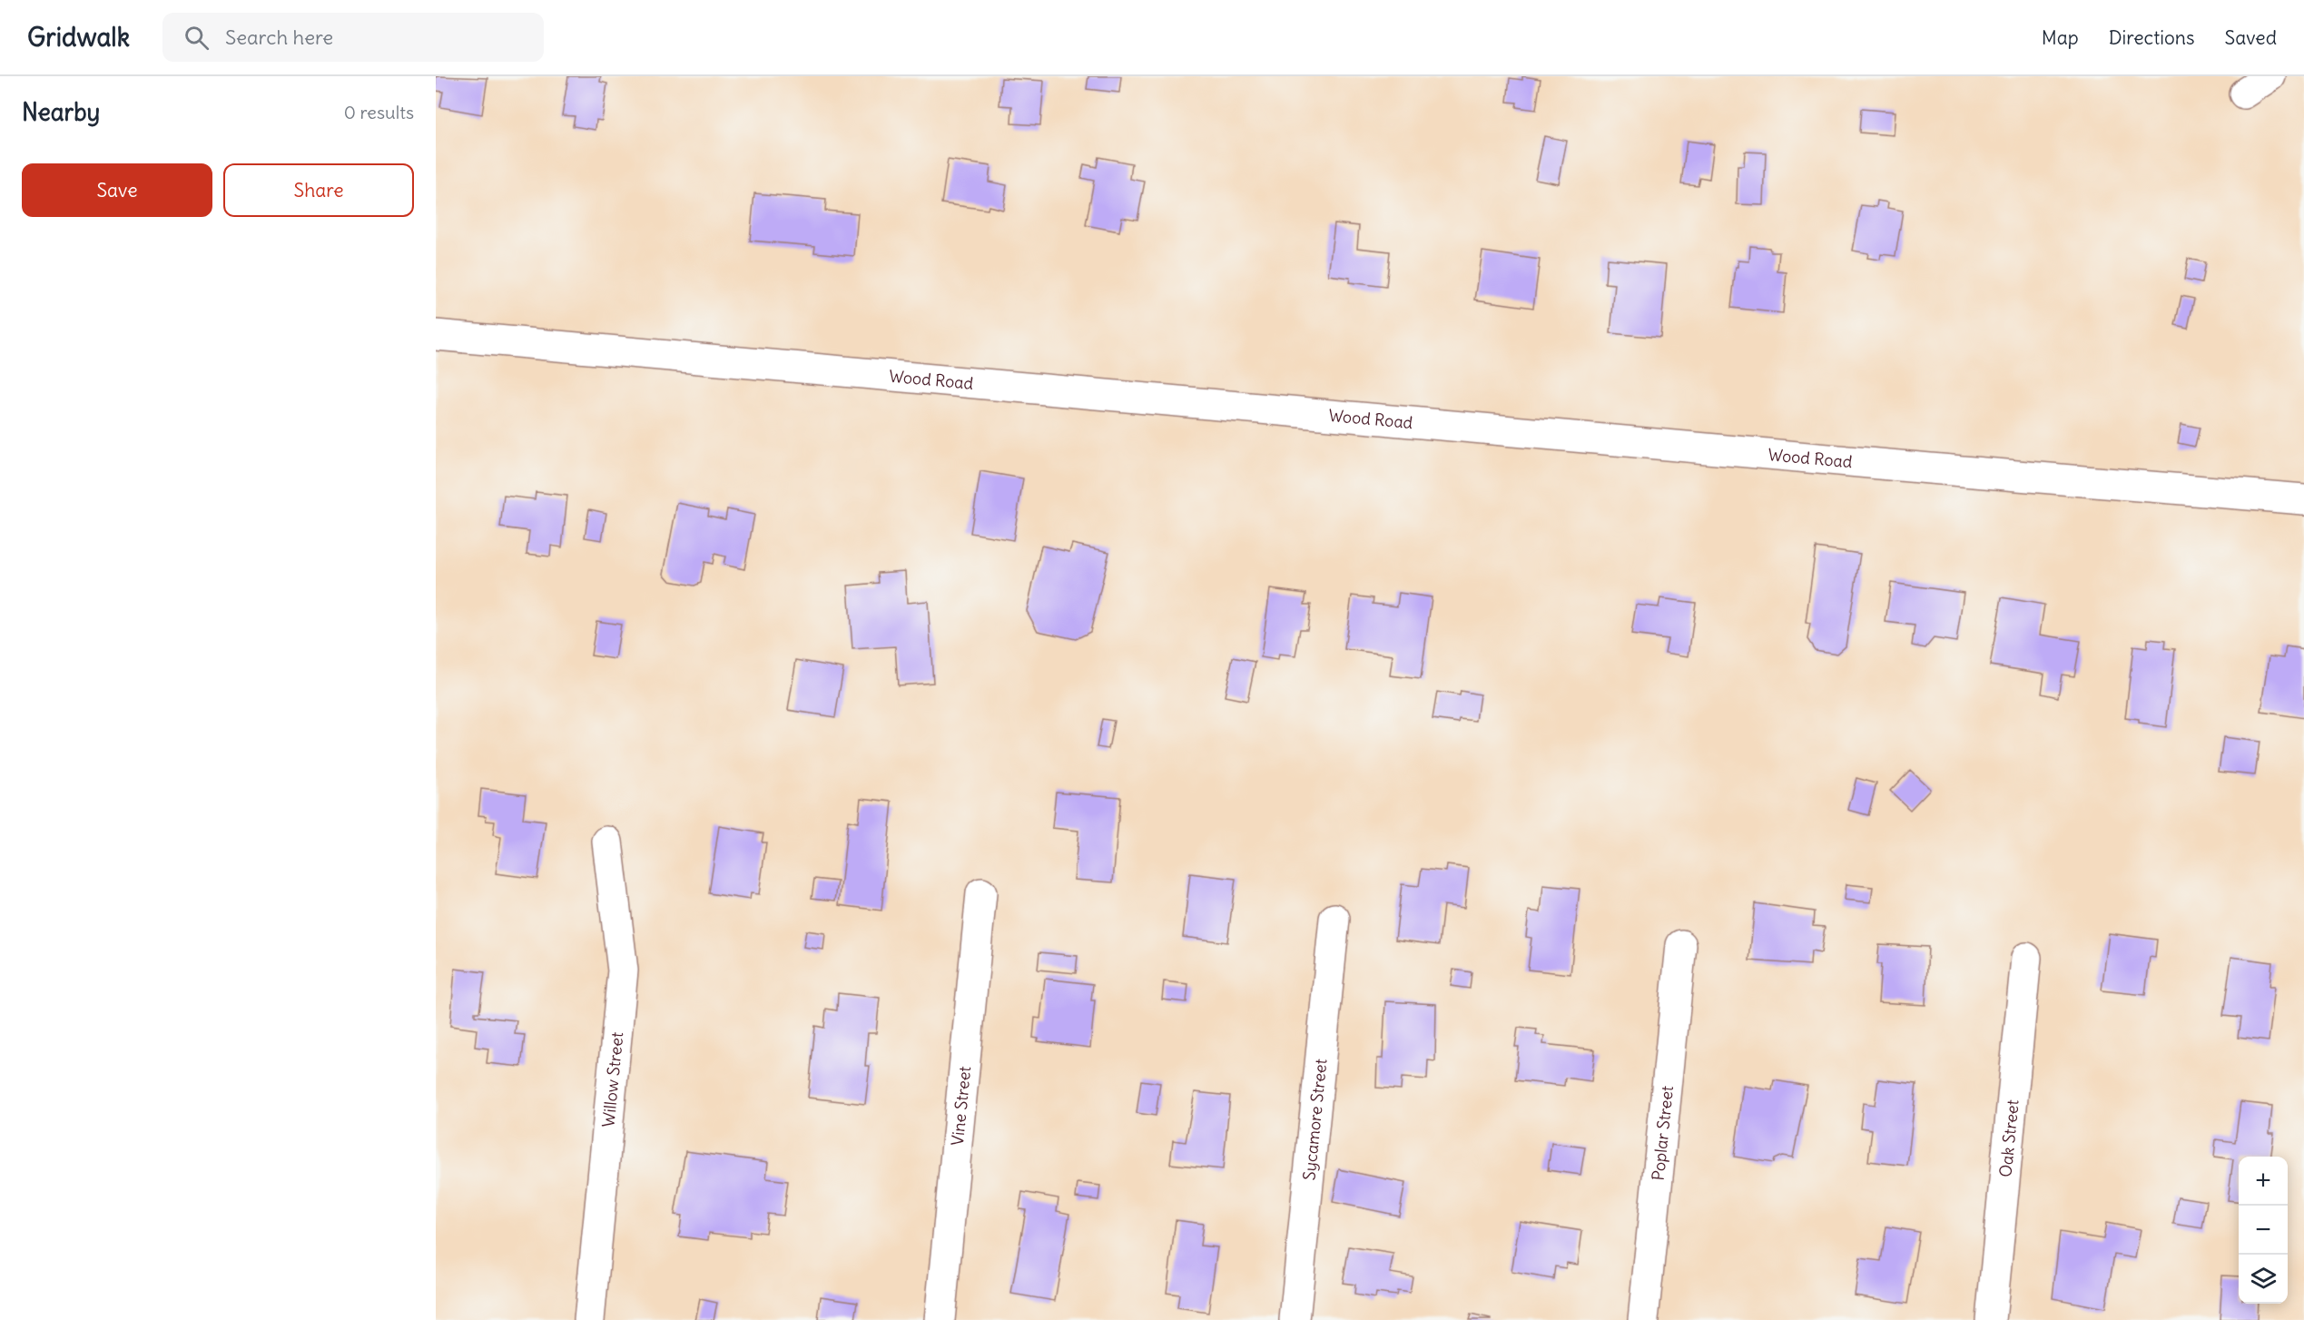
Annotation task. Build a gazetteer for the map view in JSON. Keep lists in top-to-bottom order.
{
  "streets": {
    "street": [
      "Wood Road",
      "Willow Street",
      "Vine Street",
      "Sycamore Street",
      "Poplar Street",
      "Oak Street"
    ]
  },
  "page": {
    "header": "Gridwalk",
    "search": "Search here",
    "nav": ["Map", "Directions", "Saved"],
    "heading": ["Nearby", "0 results"],
    "buttons": ["Save", "Share"],
    "map_buttons": ["+", "−"]
  }
}
